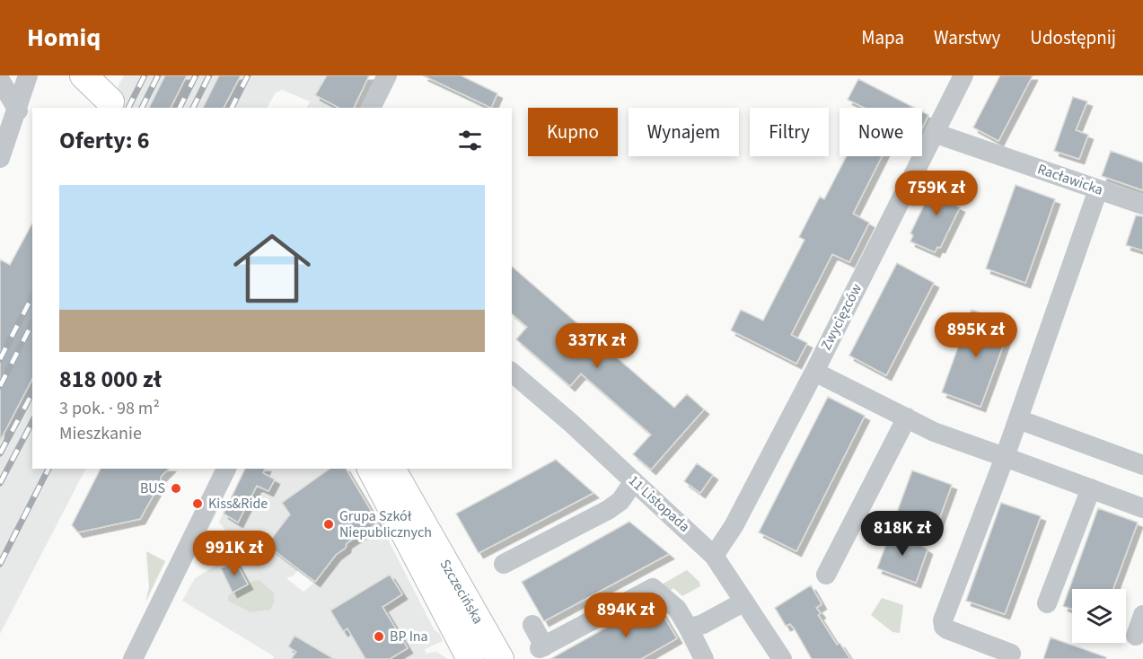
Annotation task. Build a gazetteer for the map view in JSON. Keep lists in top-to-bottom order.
{
  "streets": {
    "main road": ["Szczecińska"],
    "street": ["Racławicka", "Zwycięzców", "11 Listopada"]
  },
  "crossings": [
    ["Racławicka", "Zwycięzców"],
    ["Zwycięzców", "11 Listopada"]
  ],
  "places": [
    "BUS",
    "Kiss&Ride",
    "Grupa Szkół Niepublicznych",
    "BP Ina"
  ],
  "page": {
    "header": "Homiq",
    "nav": ["Mapa", "Warstwy", "Udostępnij"],
    "chip": [
      "Kupno",
      "Wynajem",
      "Filtry",
      "Nowe"
    ],
    "heading": "Oferty: 6",
    "price": [
      "759K zł",
      "895K zł",
      "337K zł",
      "818K zł",
      "991K zł",
      "894K zł"
    ],
    "list": [
      {
        "name": "818 000 zł",
        "note": "3 pok. · 98 m² · Mieszkanie"
      }
    ]
  }
}
